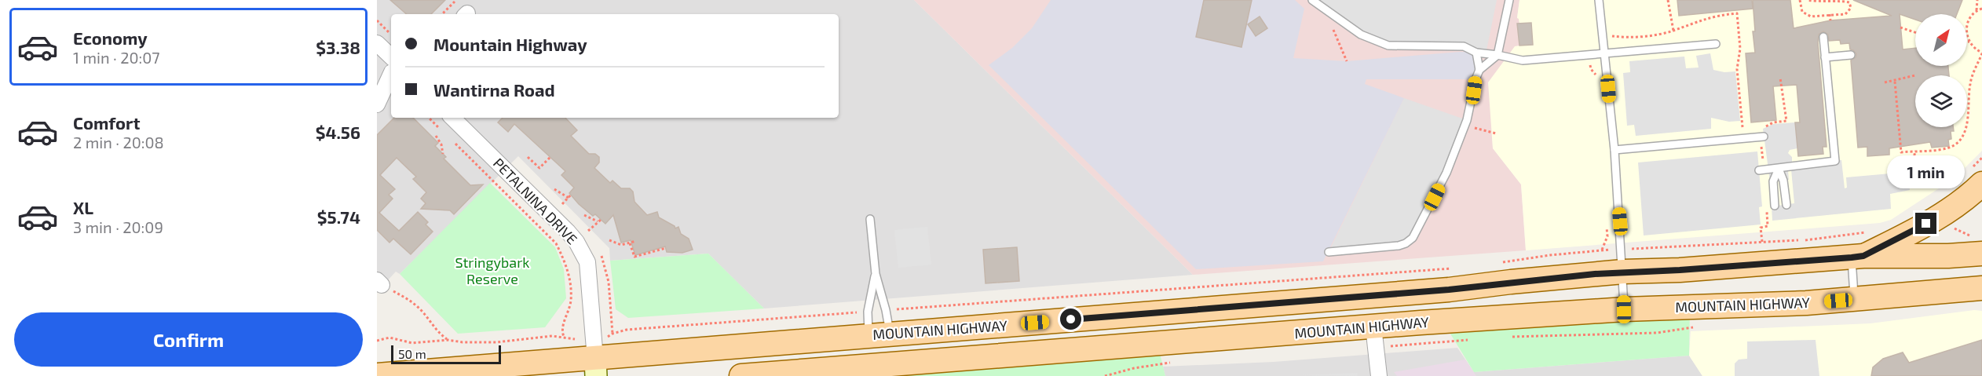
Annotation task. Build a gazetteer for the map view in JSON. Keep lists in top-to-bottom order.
{
  "streets": {
    "main road": ["MOUNTAIN HIGHWAY"],
    "street": ["PETALNINA DRIVE"]
  },
  "crossings": [
    ["PETALNINA DRIVE", "MOUNTAIN HIGHWAY"]
  ],
  "parks": ["Stringybark Reserve"],
  "scale_bar": "50 m",
  "north": "top right",
  "page": {
    "list": [
      {
        "name": "Economy",
        "note": "1 min · 20:07",
        "value": "$3.38"
      },
      {
        "name": "Comfort",
        "note": "2 min · 20:08",
        "value": "$4.56"
      },
      {
        "name": "XL",
        "note": "3 min · 20:09",
        "value": "$5.74"
      }
    ],
    "banner": ["Mountain Highway", "Wantirna Road"],
    "bubble": "1 min",
    "buttons": "Confirm",
    "scale": "50 m"
  }
}
